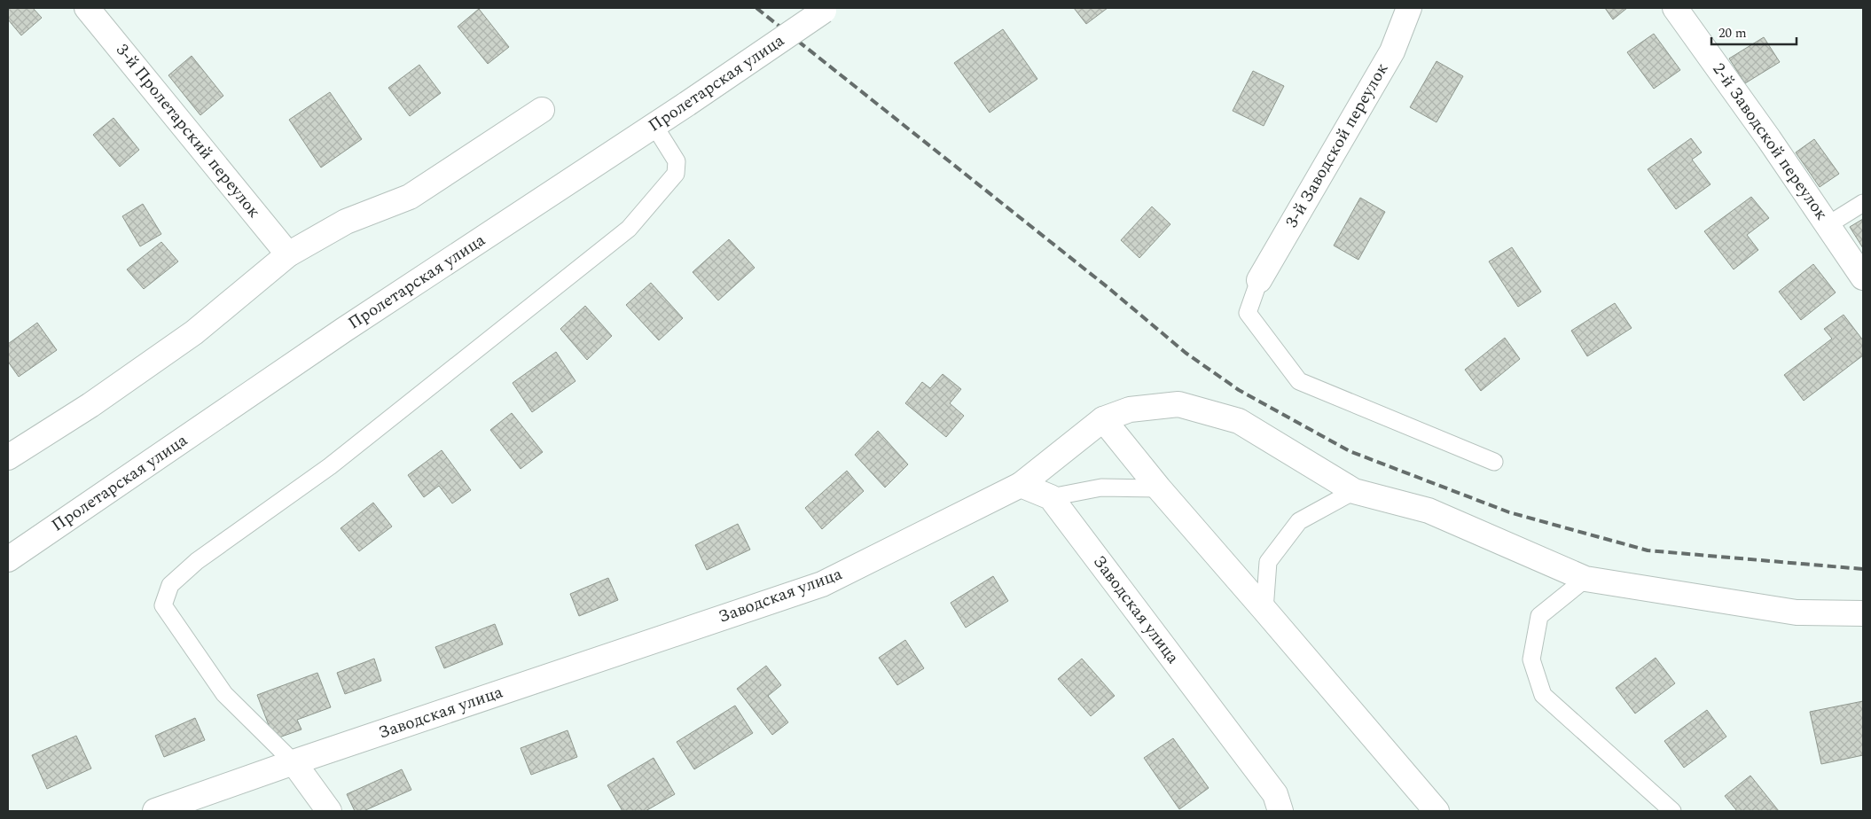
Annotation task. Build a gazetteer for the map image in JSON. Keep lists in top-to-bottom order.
{
  "streets": {
    "street": [
      "Пролетарская улица",
      "3-й Пролетарский переулок",
      "2-й Заводской переулок",
      "3-й Заводской переулок",
      "Заводская улица"
    ]
  },
  "scale_bar": "20 m"
}
